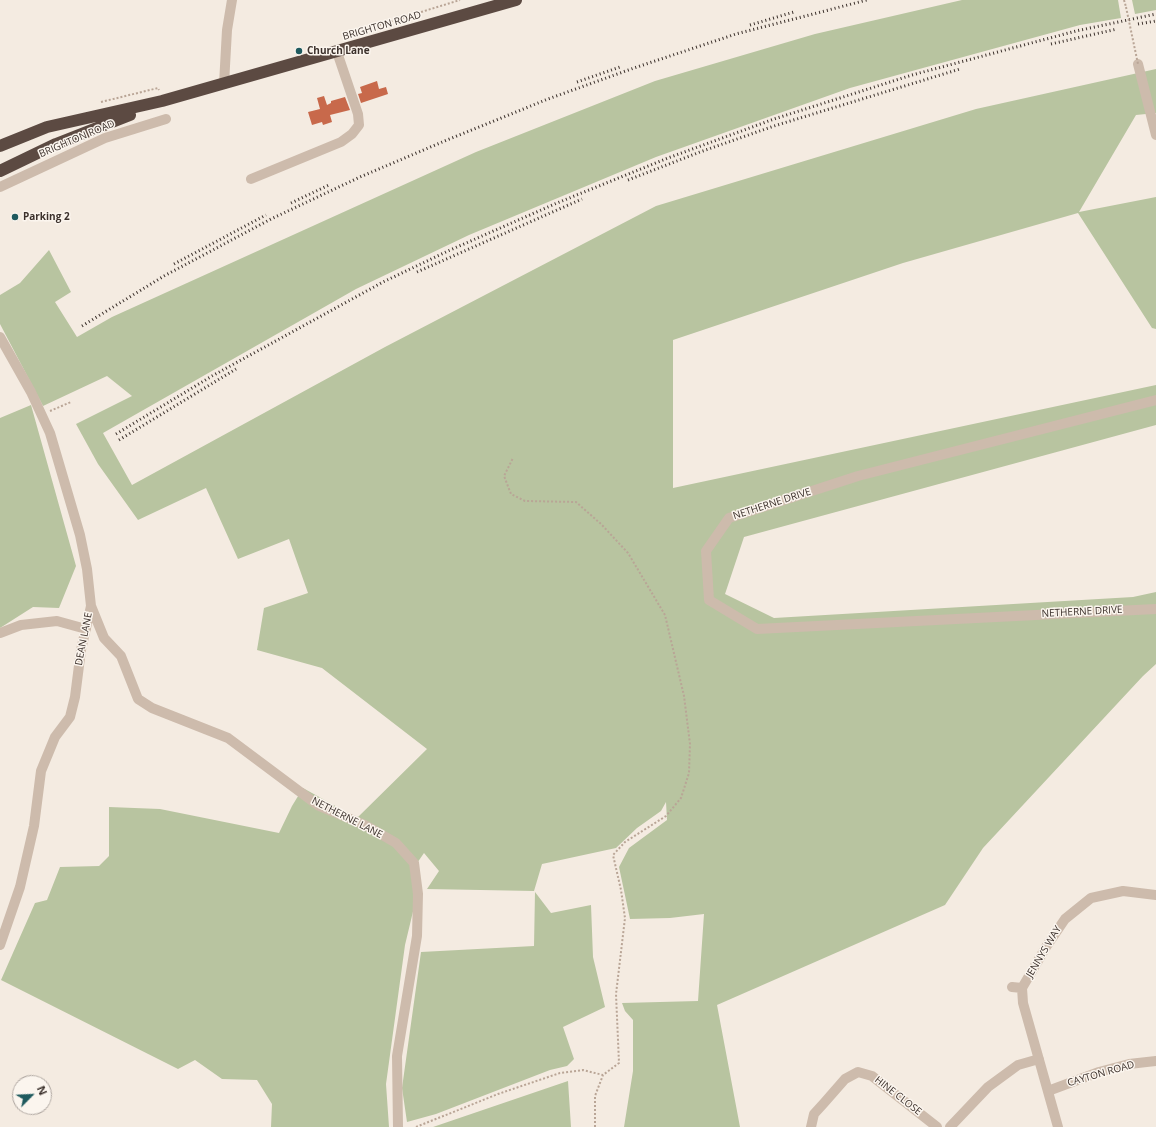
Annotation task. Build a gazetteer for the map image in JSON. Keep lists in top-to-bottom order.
{
  "streets": {
    "highway": ["BRIGHTON ROAD"],
    "street": [
      "NETHERNE DRIVE",
      "DEAN LANE",
      "NETHERNE LANE",
      "JENNYS WAY",
      "CAYTON ROAD",
      "HINE CLOSE"
    ]
  },
  "crossings": [
    ["DEAN LANE", "NETHERNE LANE"],
    ["JENNYS WAY", "CAYTON ROAD"]
  ],
  "places": ["Church Lane", "Parking 2"],
  "north": "top right"
}
